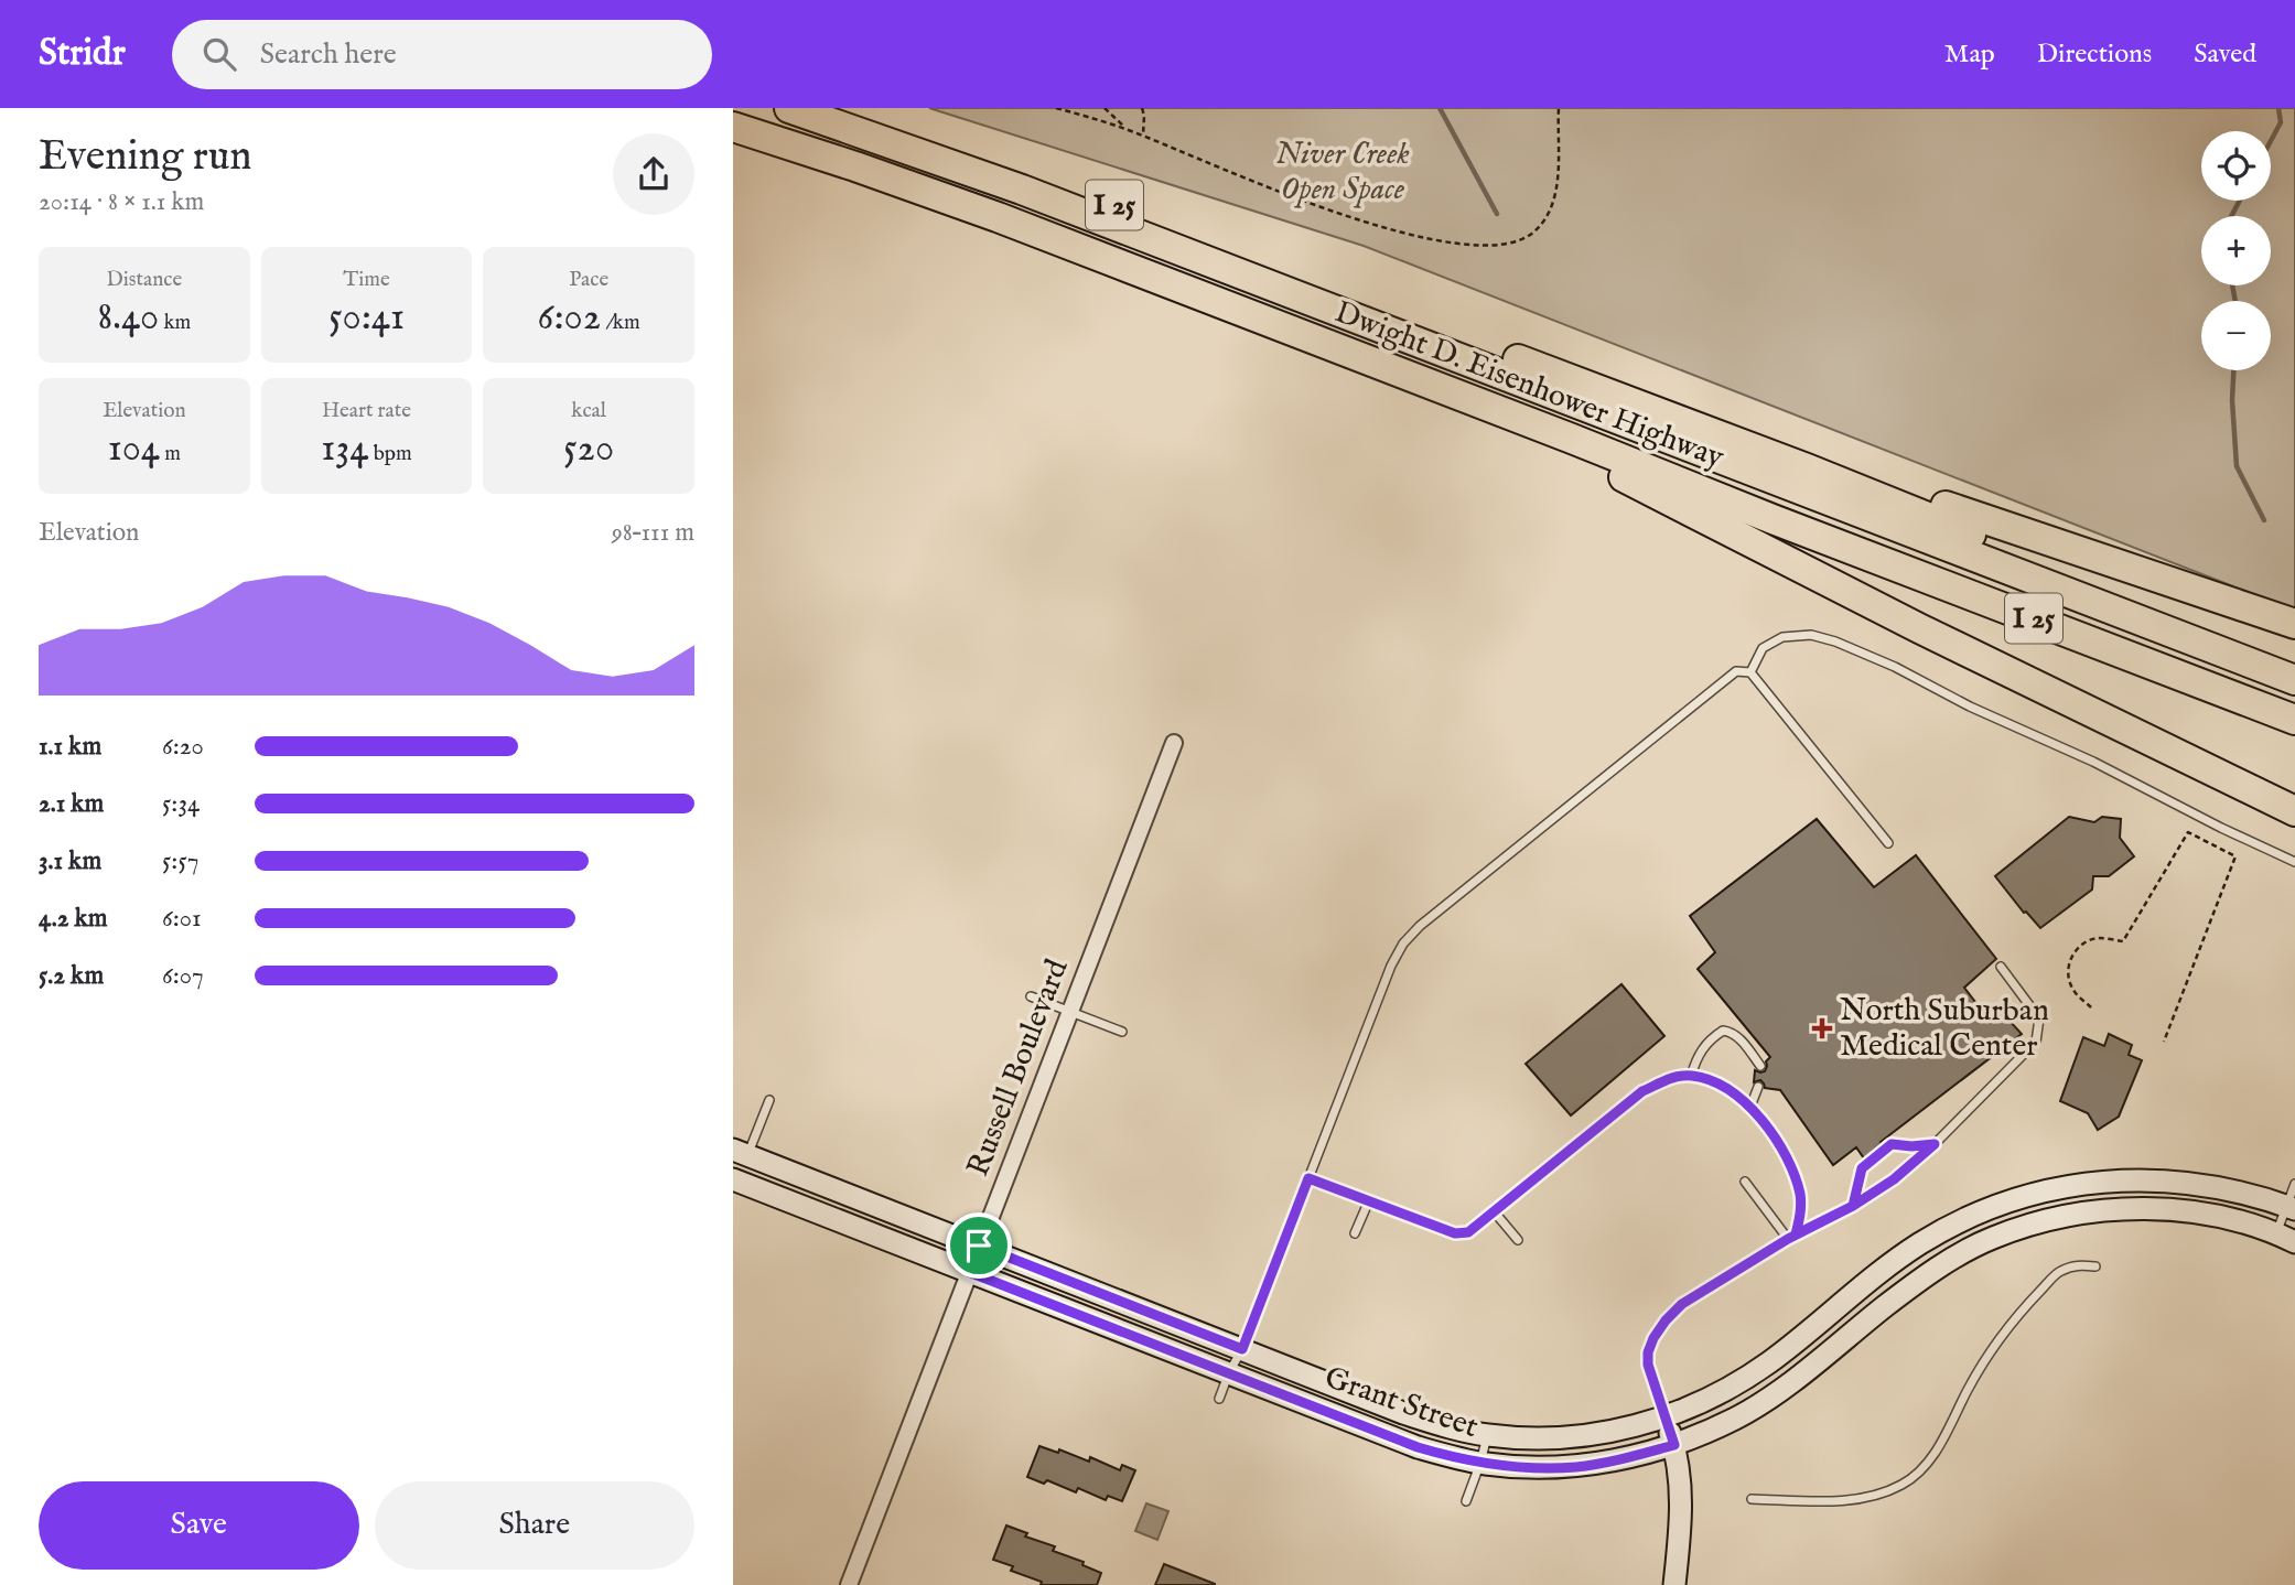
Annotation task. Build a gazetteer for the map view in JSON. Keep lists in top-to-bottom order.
{
  "streets": {
    "highway": ["I 25", "Dwight D. Eisenhower Highway"],
    "street": ["Russell Boulevard", "Grant Street"]
  },
  "crossings": [
    ["Russell Boulevard", "Grant Street"]
  ],
  "parks": ["Niver Creek Open Space"],
  "places": {
    "health": ["North Suburban Medical Center"]
  },
  "page": {
    "header": "Stridr",
    "search": "Search here",
    "nav": ["Map", "Directions", "Saved"],
    "heading": ["Evening run", "20:14 · 8 × 1.1 km"],
    "map_buttons": ["+", "−"],
    "stats": [
      ["Distance", "8.40 km"],
      ["Time", "50:41"],
      ["Pace", "6:02 /km"],
      ["Elevation", "104 m"],
      ["Heart rate", "134 bpm"],
      ["kcal", "520"]
    ],
    "chart": ["Elevation", "98–111 m"],
    "list": [
      {
        "name": "1.1 km",
        "note": "6:20"
      },
      {
        "name": "2.1 km",
        "note": "5:34"
      },
      {
        "name": "3.1 km",
        "note": "5:57"
      },
      {
        "name": "4.2 km",
        "note": "6:01"
      },
      {
        "name": "5.2 km",
        "note": "6:07"
      }
    ],
    "buttons": ["Save", "Share"]
  }
}
